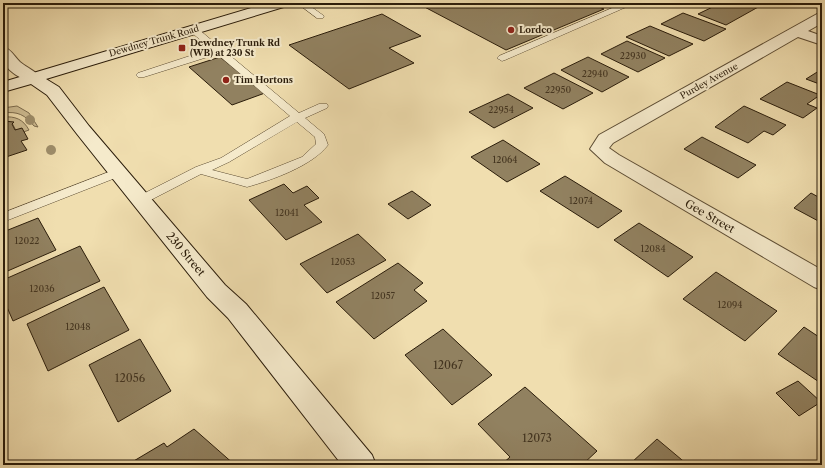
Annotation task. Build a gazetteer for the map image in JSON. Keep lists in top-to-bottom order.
{
  "streets": {
    "street": [
      "Dewdney Trunk Road",
      "Purdey Avenue",
      "Gee Street",
      "230 Street"
    ]
  },
  "crossings": [
    ["Dewdney Trunk Road", "230 Street"],
    ["Purdey Avenue", "Gee Street"]
  ],
  "places": {
    "other": ["Lordco", "Tim Hortons"],
    "transit": ["Dewdney Trunk Rd (WB) at 230 St"]
  },
  "house_numbers": [
    "22930",
    "22940",
    "22950",
    "22954",
    "12064",
    "12074",
    "12041",
    "12022",
    "12084",
    "12053",
    "12036",
    "12057",
    "12094",
    "12048",
    "12067",
    "12056",
    "12073"
  ]
}
